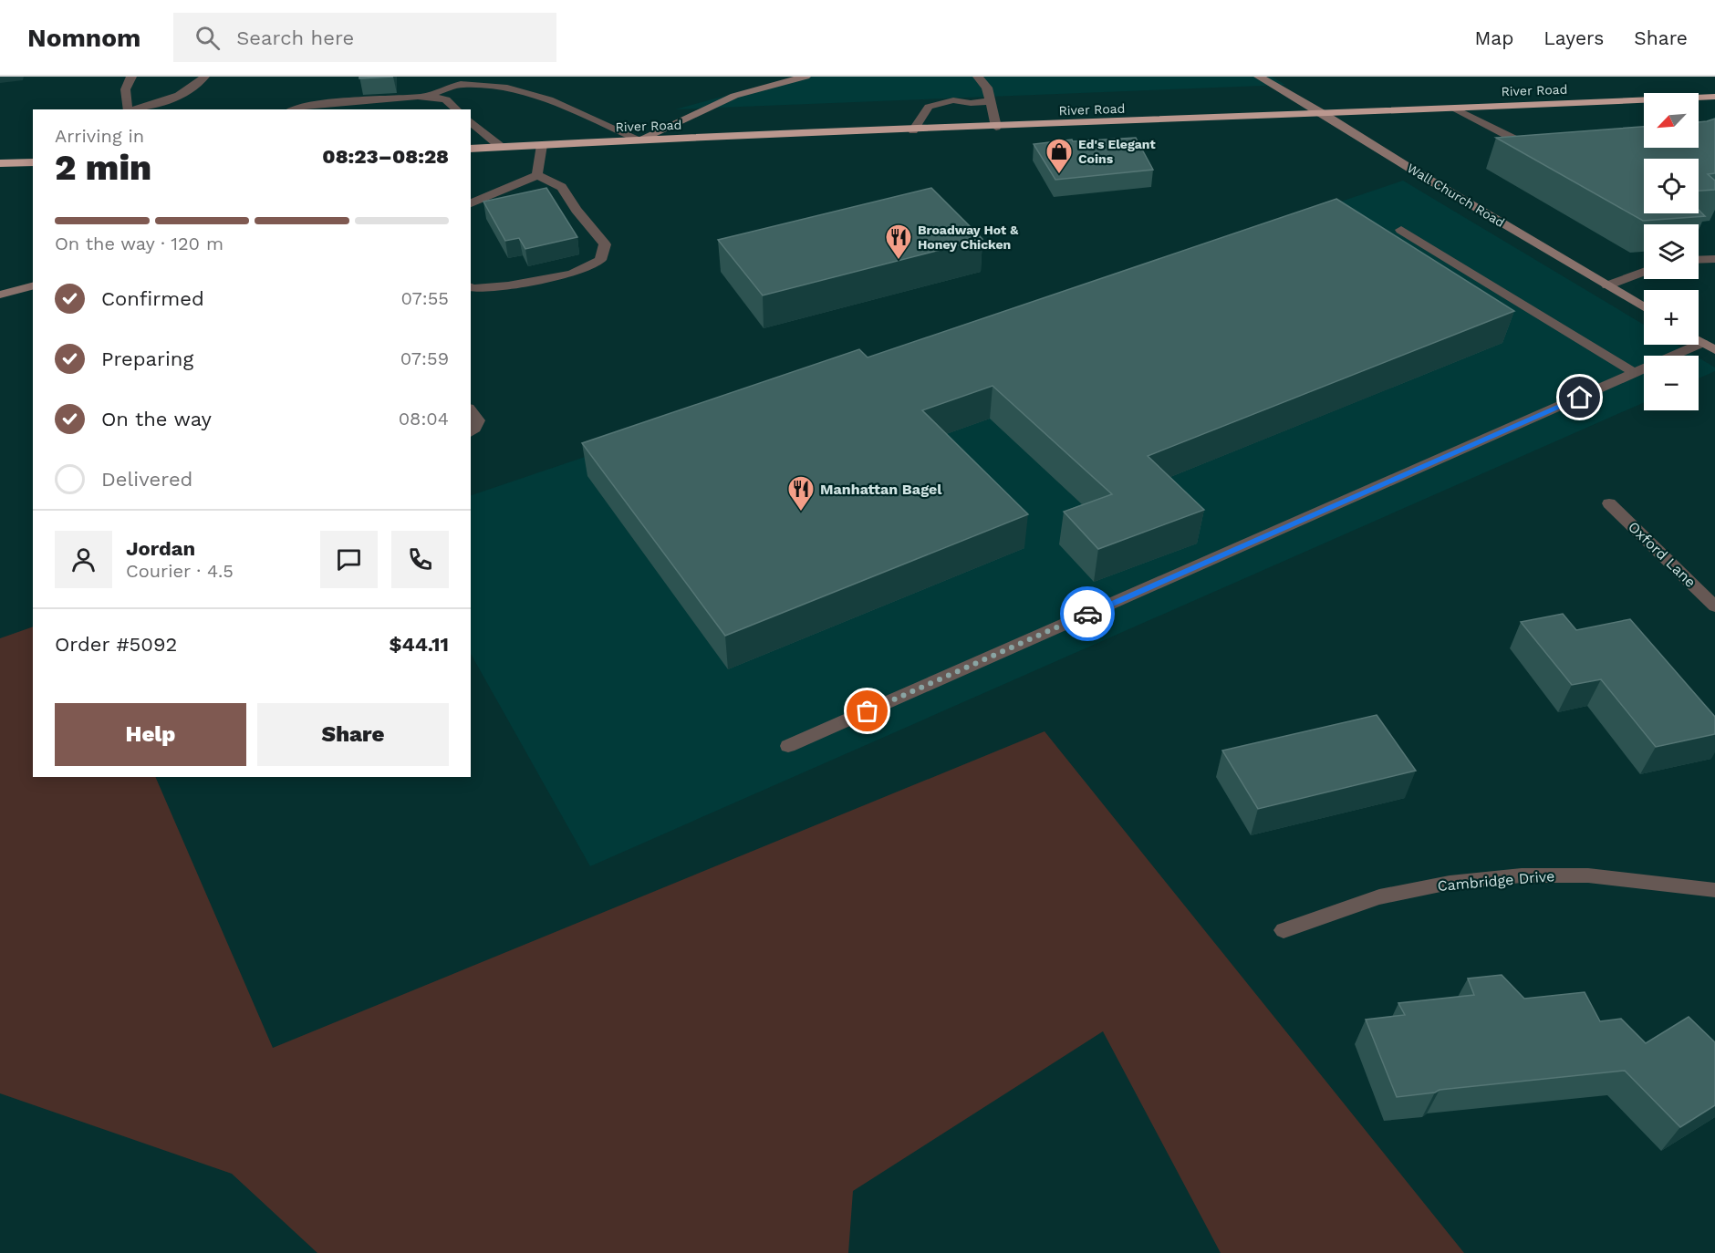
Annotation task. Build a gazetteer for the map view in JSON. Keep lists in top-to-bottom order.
{
  "streets": {
    "highway": ["River Road"],
    "street": ["Wall Church Road", "Oxford Lane", "Cambridge Drive"]
  },
  "crossings": [
    ["River Road", "Wall Church Road"]
  ],
  "places": {
    "shop": ["Ed's Elegant Coins"],
    "restaurant": ["Broadway Hot & Honey Chicken", "Manhattan Bagel"]
  },
  "north": "bottom left",
  "page": {
    "header": "Nomnom",
    "search": "Search here",
    "nav": ["Map", "Layers", "Share"],
    "map_buttons": ["+", "−"],
    "heading": ["2 min", "Arriving in", "08:23–08:28"],
    "panel": [
      "Jordan",
      "Courier · 4.5",
      "Order #5092",
      "$44.11"
    ],
    "bar": "On the way · 120 m",
    "list": [
      ["Confirmed", "07:55"],
      ["Preparing", "07:59"],
      ["On the way", "08:04"],
      "Delivered"
    ],
    "buttons": ["Help", "Share"]
  }
}
